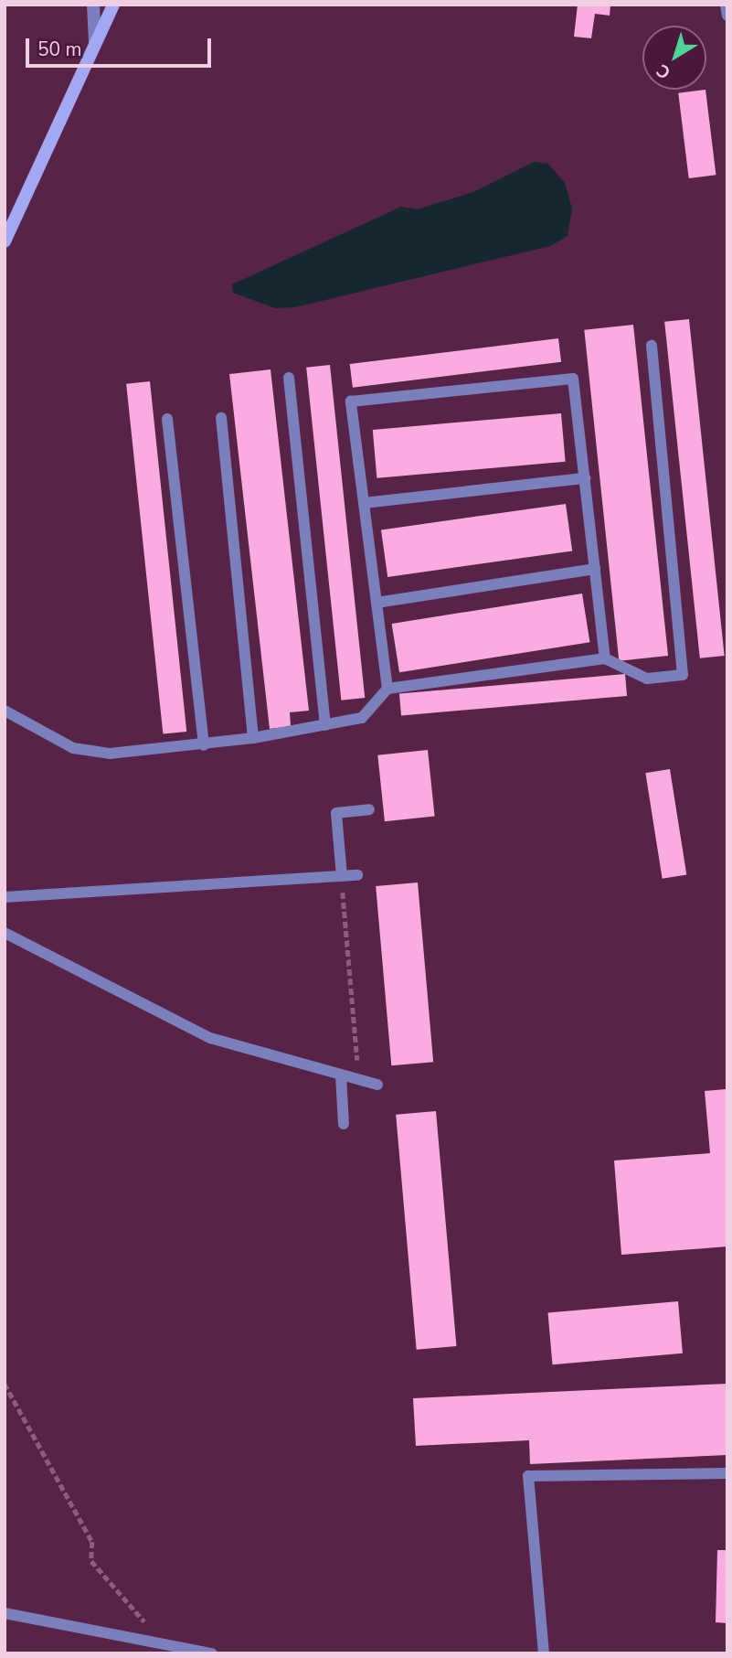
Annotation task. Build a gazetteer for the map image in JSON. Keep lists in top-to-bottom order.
{
  "scale_bar": "50 m",
  "north": "bottom left"
}
